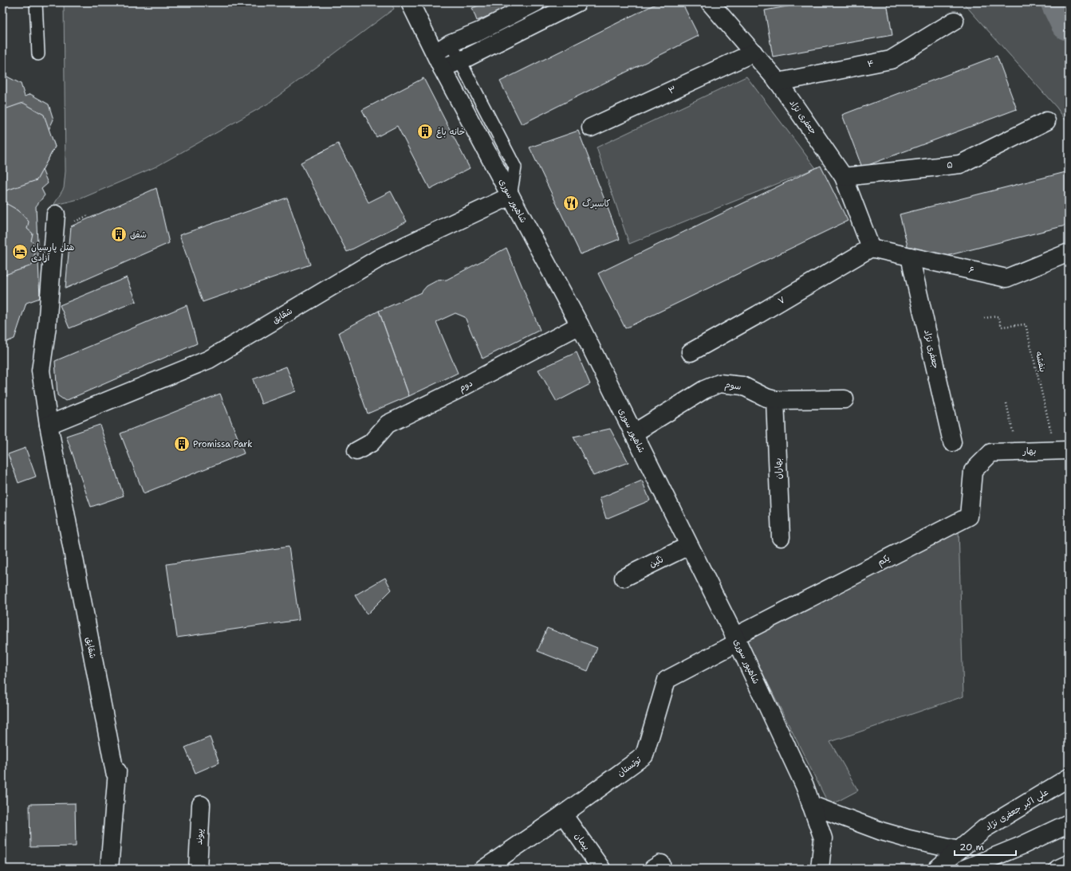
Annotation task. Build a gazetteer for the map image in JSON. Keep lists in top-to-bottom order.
{
  "streets": {
    "main road": [
      "۴",
      "۳",
      "جعفری نژاد",
      "۵",
      "شاهپور سوری",
      "۶",
      "۷",
      "شقایق",
      "دوم",
      "سوم",
      "بهار",
      "بهاران",
      "یکم",
      "نگین",
      "توتستان",
      "علی اکبر جعفری نژاد",
      "پیوند",
      "پیمان"
    ],
    "path": ["بنفشه"]
  },
  "crossings": [
    ["۴", "جعفری نژاد"],
    ["۳", "جعفری نژاد"],
    ["جعفری نژاد", "۵"],
    ["جعفری نژاد", "۶"],
    ["جعفری نژاد", "۷"],
    ["شاهپور سوری", "شقایق"],
    ["شاهپور سوری", "دوم"],
    ["شاهپور سوری", "سوم"],
    ["شاهپور سوری", "یکم"],
    ["شاهپور سوری", "نگین"],
    ["شاهپور سوری", "توتستان"],
    ["۶", "۷"],
    ["بنفشه", "بهار"],
    ["سوم", "بهاران"],
    ["بهار", "یکم"],
    ["یکم", "توتستان"],
    ["توتستان", "پیمان"]
  ],
  "places": {
    "building": ["خانه باغ", "شفق", "Promissa Park"],
    "restaurant": ["کاسبرگ"],
    "hotel": ["هتل پارسیان آزادی"]
  },
  "scale_bar": "20 m"
}
